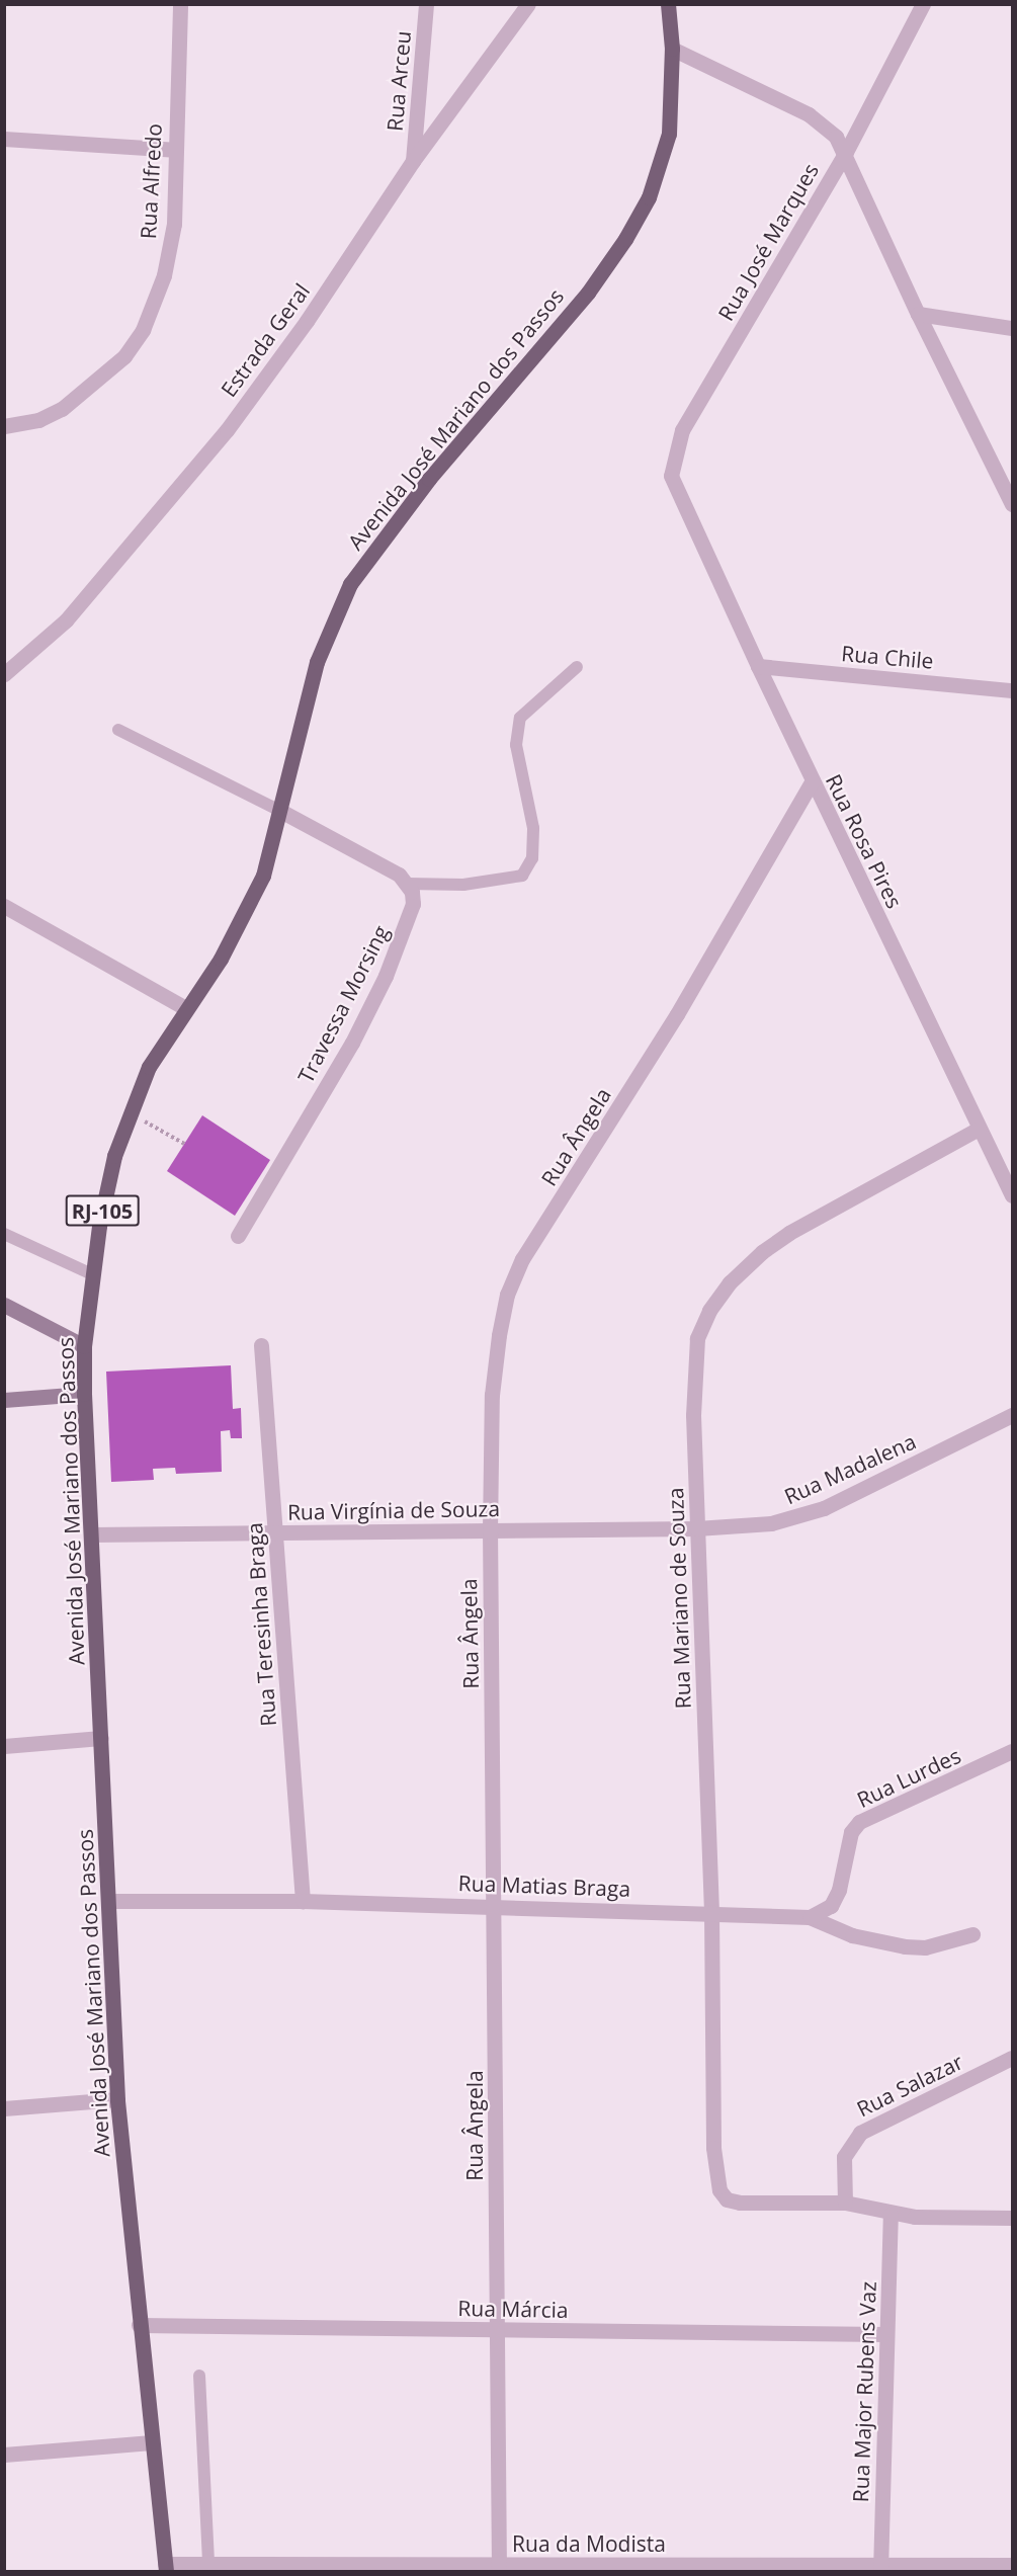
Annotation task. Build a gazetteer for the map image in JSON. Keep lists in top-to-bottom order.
{
  "streets": {
    "main road": ["Avenida José Mariano dos Passos", "RJ-105"],
    "street": [
      "Rua Arceu",
      "Rua Alfredo",
      "Rua José Marques",
      "Estrada Geral",
      "Rua Chile",
      "Rua Rosa Pires",
      "Travessa Morsing",
      "Rua Ângela",
      "Rua Madalena",
      "Rua Virgínia de Souza",
      "Rua Mariano de Souza",
      "Rua Teresinha Braga",
      "Rua Lurdes",
      "Rua Matias Braga",
      "Rua Salazar",
      "Rua Márcia",
      "Rua Major Rubens Vaz",
      "Rua da Modista"
    ]
  },
  "crossings": [
    ["Rua Arceu", "Estrada Geral"],
    ["Rua José Marques", "Rua Rosa Pires"],
    ["Avenida José Mariano dos Passos", "Rua Virgínia de Souza"],
    ["Avenida José Mariano dos Passos", "Rua Matias Braga"],
    ["Avenida José Mariano dos Passos", "Rua Márcia"],
    ["Avenida José Mariano dos Passos", "Rua da Modista"],
    ["Rua Chile", "Rua Rosa Pires"],
    ["Rua Rosa Pires", "Rua Ângela"],
    ["Rua Rosa Pires", "Rua Mariano de Souza"],
    ["Rua Ângela", "Rua Virgínia de Souza"],
    ["Rua Ângela", "Rua Matias Braga"],
    ["Rua Ângela", "Rua Márcia"],
    ["Rua Ângela", "Rua da Modista"],
    ["Rua Madalena", "Rua Virgínia de Souza"],
    ["Rua Madalena", "Rua Mariano de Souza"],
    ["Rua Virgínia de Souza", "Rua Mariano de Souza"],
    ["Rua Virgínia de Souza", "Rua Teresinha Braga"],
    ["Rua Mariano de Souza", "Rua Matias Braga"],
    ["Rua Mariano de Souza", "Rua Salazar"],
    ["Rua Teresinha Braga", "Rua Matias Braga"],
    ["Rua Lurdes", "Rua Matias Braga"],
    ["Rua Márcia", "Rua Major Rubens Vaz"],
    ["Rua Major Rubens Vaz", "Rua da Modista"]
  ]
}
